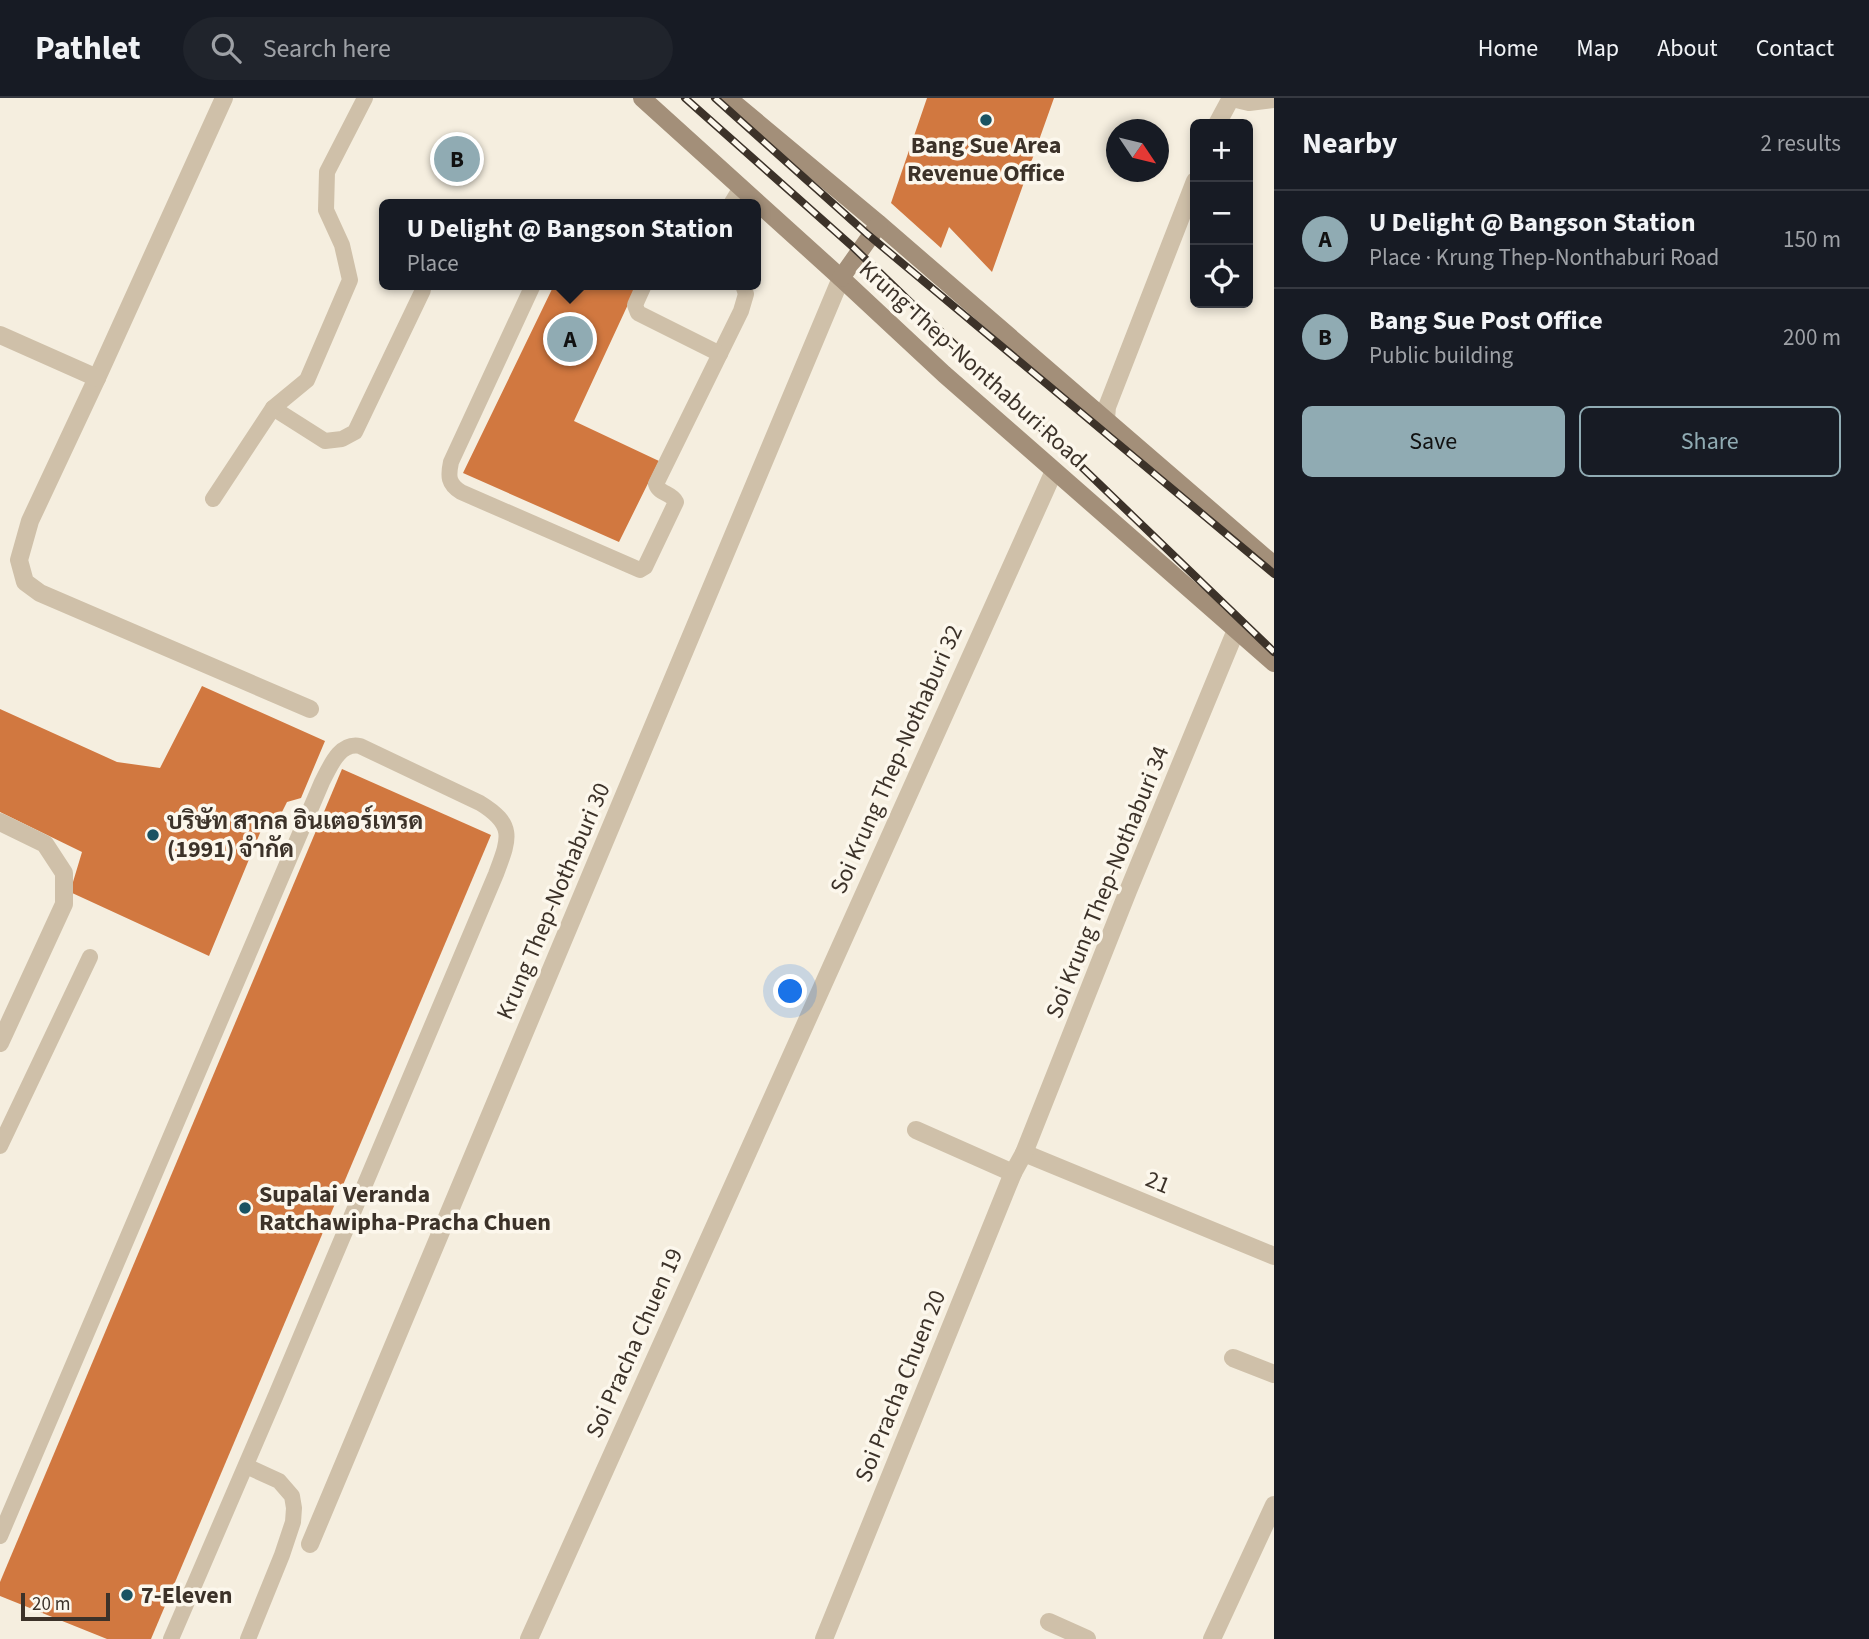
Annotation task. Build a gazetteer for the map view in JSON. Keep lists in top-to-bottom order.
{
  "streets": {
    "main road": ["Krung Thep-Nonthaburi Road"],
    "street": [
      "Soi Krung Thep-Nothaburi 32",
      "Soi Krung Thep-Nothaburi 34",
      "Krung Thep-Nothaburi 30",
      "21",
      "Soi Pracha Chuen 19",
      "Soi Pracha Chuen 20"
    ]
  },
  "crossings": [
    ["Krung Thep-Nonthaburi Road", "Soi Krung Thep-Nothaburi 32"],
    ["Krung Thep-Nonthaburi Road", "Soi Krung Thep-Nothaburi 34"],
    ["Krung Thep-Nonthaburi Road", "Krung Thep-Nothaburi 30"],
    ["Soi Krung Thep-Nothaburi 32", "Soi Pracha Chuen 19"],
    ["Soi Krung Thep-Nothaburi 34", "21"],
    ["Soi Krung Thep-Nothaburi 34", "Soi Pracha Chuen 20"],
    ["21", "Soi Pracha Chuen 20"]
  ],
  "places": [
    "Bang Sue Area Revenue Office",
    "บริษัท สากล อินเตอร์เทรด (1991) จำกัด",
    "Supalai Veranda Ratchawipha-Pracha Chuen",
    "7-Eleven"
  ],
  "scale_bar": "20 m",
  "north": "bottom right",
  "page": {
    "header": "Pathlet",
    "search": "Search here",
    "nav": [
      "Home",
      "Map",
      "About",
      "Contact"
    ],
    "heading": ["Nearby", "2 results"],
    "map_buttons": ["+", "−"],
    "pins": ["B", "A"],
    "list": [
      {
        "mark": "A",
        "name": "U Delight @ Bangson Station",
        "note": "Place · Krung Thep-Nonthaburi Road",
        "value": "150 m"
      },
      {
        "mark": "B",
        "name": "Bang Sue Post Office",
        "note": "Public building",
        "value": "200 m"
      }
    ],
    "popup": ["U Delight @ Bangson Station", "Place"],
    "buttons": ["Save", "Share"],
    "scale": "20 m"
  }
}
